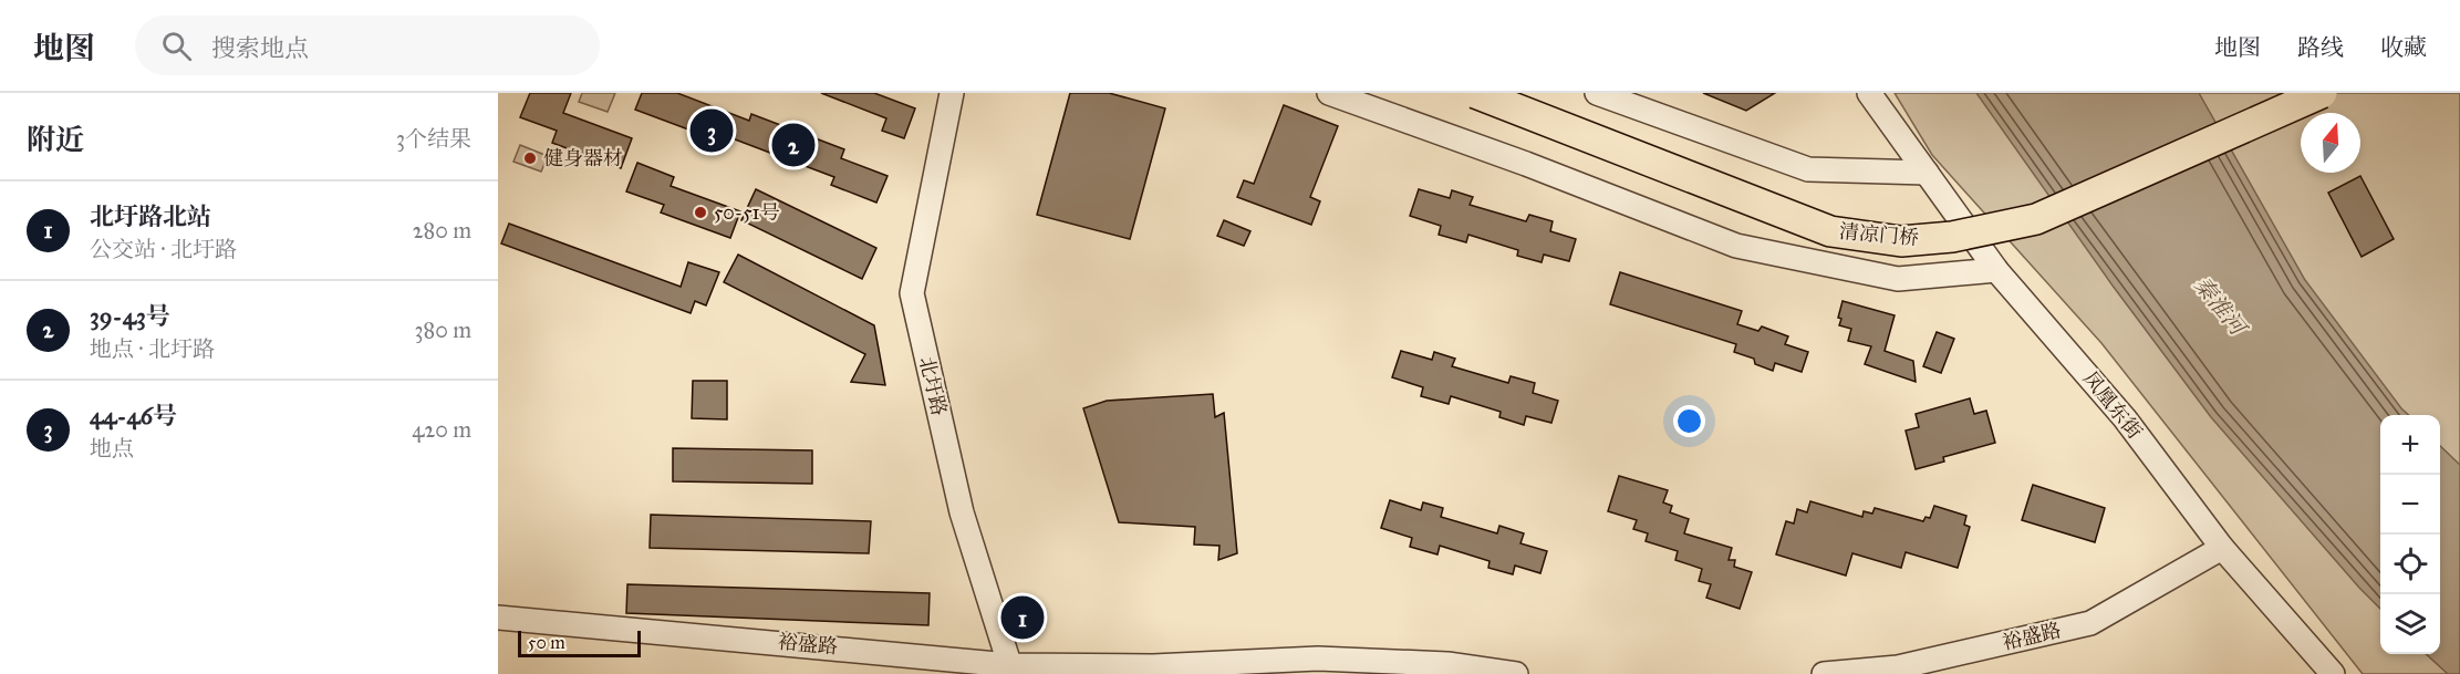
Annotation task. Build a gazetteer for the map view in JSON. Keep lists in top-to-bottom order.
{
  "streets": {
    "main road": ["清凉门桥"],
    "street": ["北圩路", "凤凰东街", "裕盛路"]
  },
  "crossings": [
    ["北圩路", "裕盛路"],
    ["凤凰东街", "裕盛路"]
  ],
  "water": ["秦淮河"],
  "places": ["健身器材", "50-51号"],
  "scale_bar": "50 m",
  "north": "top",
  "page": {
    "header": "地图",
    "search": "搜索地点",
    "nav": ["地图", "路线", "收藏"],
    "heading": ["附近", "3个结果"],
    "pins": ["3", "2", "1"],
    "list": [
      {
        "mark": "1",
        "name": "北圩路北站",
        "note": "公交站 · 北圩路",
        "value": "280 m"
      },
      {
        "mark": "2",
        "name": "39-43号",
        "note": "地点 · 北圩路",
        "value": "380 m"
      },
      {
        "mark": "3",
        "name": "44-46号",
        "note": "地点",
        "value": "420 m"
      }
    ],
    "map_buttons": ["+", "−"],
    "scale": "50 m"
  }
}
